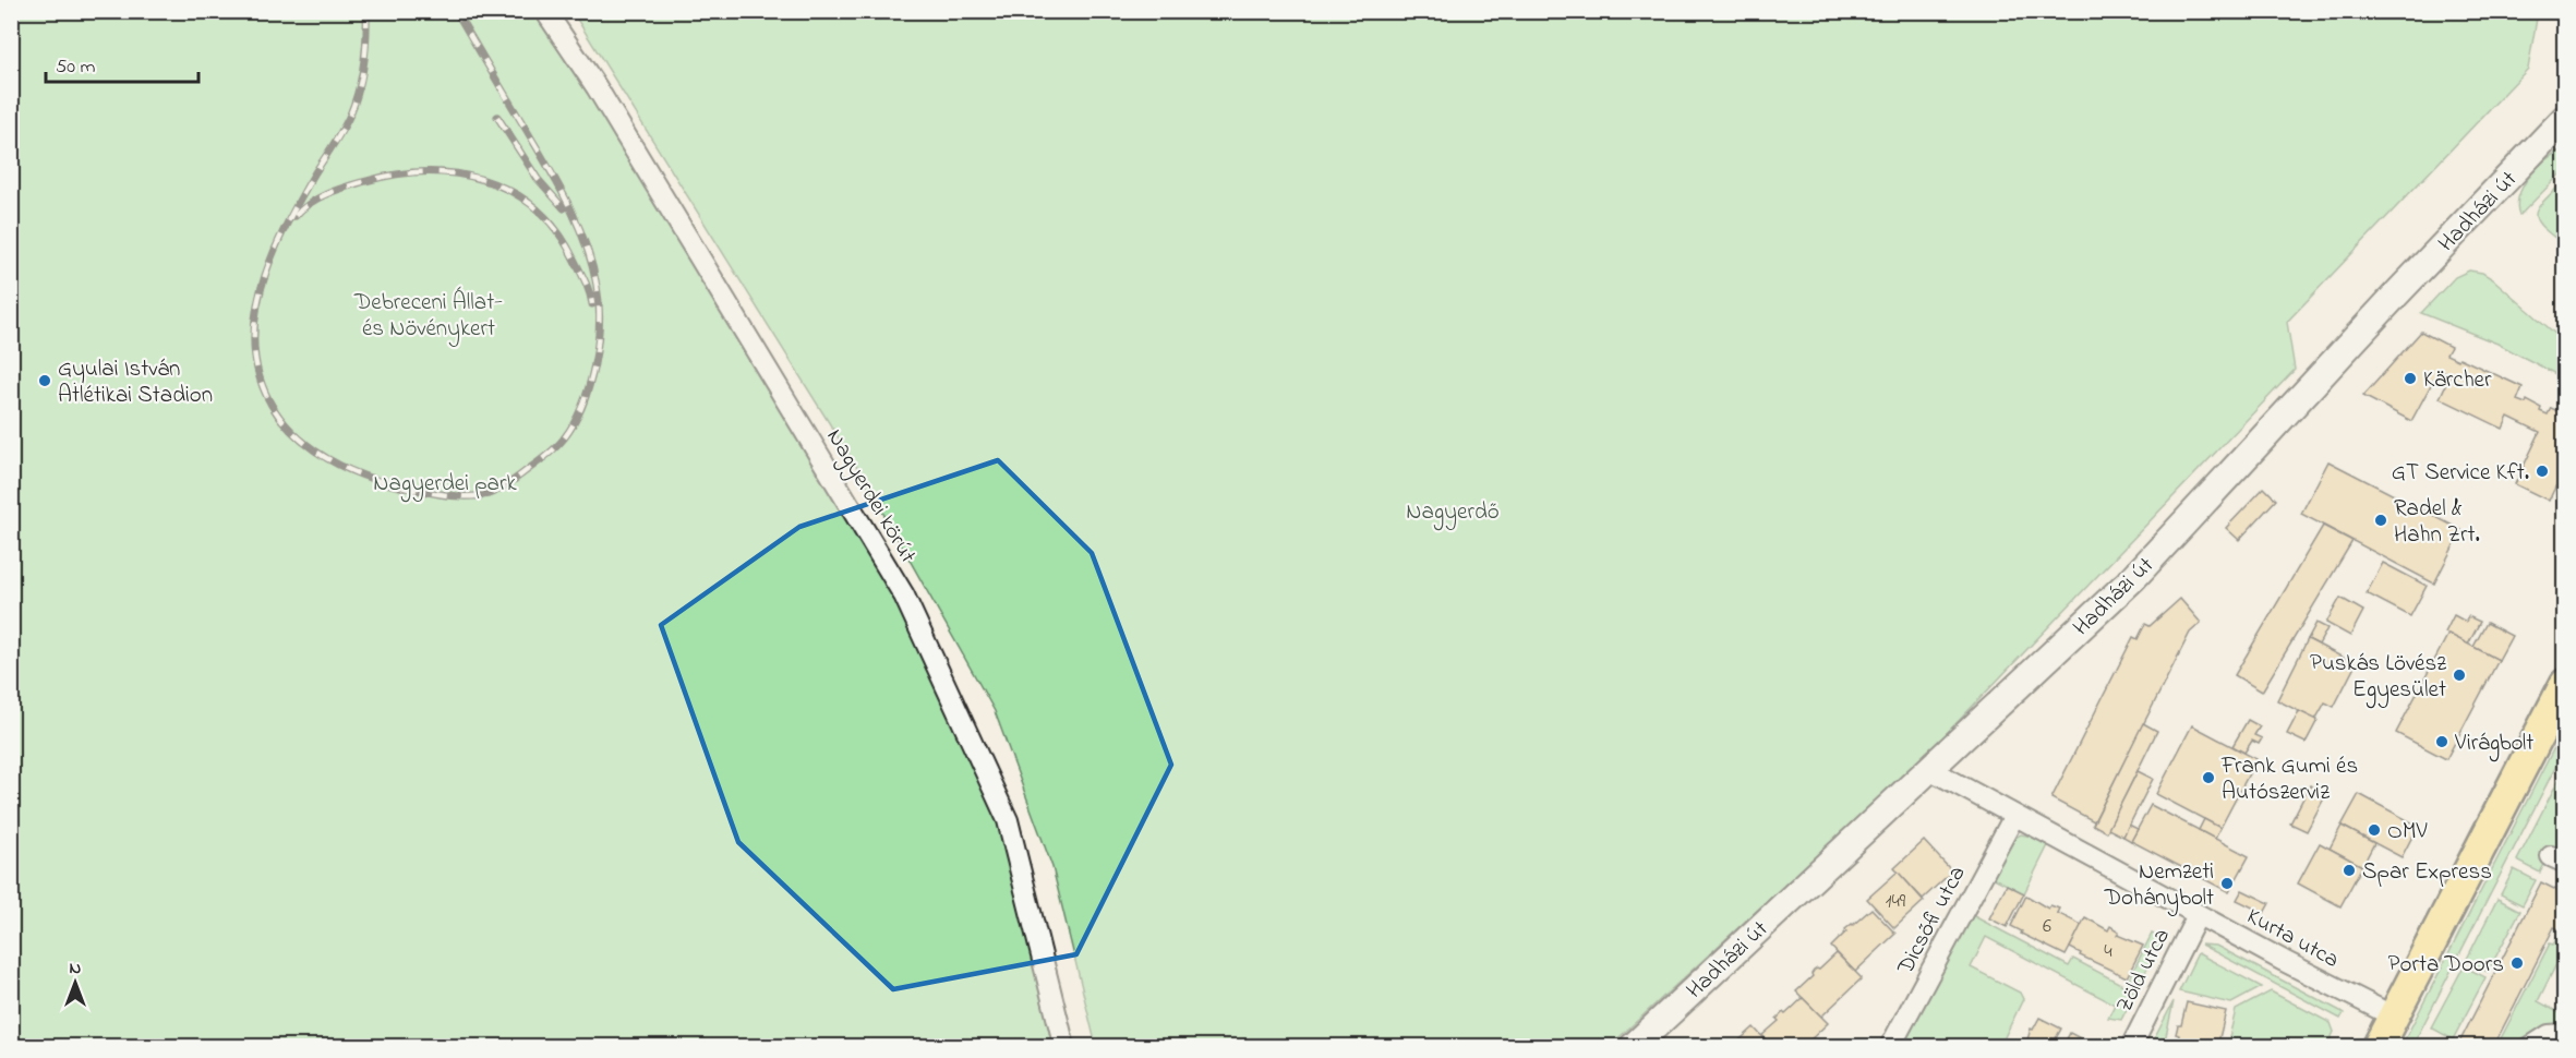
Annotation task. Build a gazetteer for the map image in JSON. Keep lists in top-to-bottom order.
{
  "streets": {
    "street": [
      "Hadházi út",
      "Nagyerdei körút",
      "Dicsőfi utca",
      "Kurta utca",
      "Zöld utca"
    ]
  },
  "crossings": [
    ["Hadházi út", "Kurta utca"],
    ["Dicsőfi utca", "Kurta utca"],
    ["Kurta utca", "Zöld utca"]
  ],
  "parks": ["Debreceni Állat- és Növénykert", "Nagyerdei park", "Nagyerdő"],
  "places": [
    "Kärcher",
    "Gyulai István Atlétikai Stadion",
    "GT Service Kft.",
    "Radel & Hahn Zrt.",
    "Puskás Lövész Egyesület",
    "Virágbolt",
    "Frank Gumi és Autószerviz",
    "OMV",
    "Spar Express",
    "Nemzeti Dohánybolt",
    "Porta Doors"
  ],
  "house_numbers": ["149", "6", "4"],
  "scale_bar": "50 m",
  "north": "top"
}
